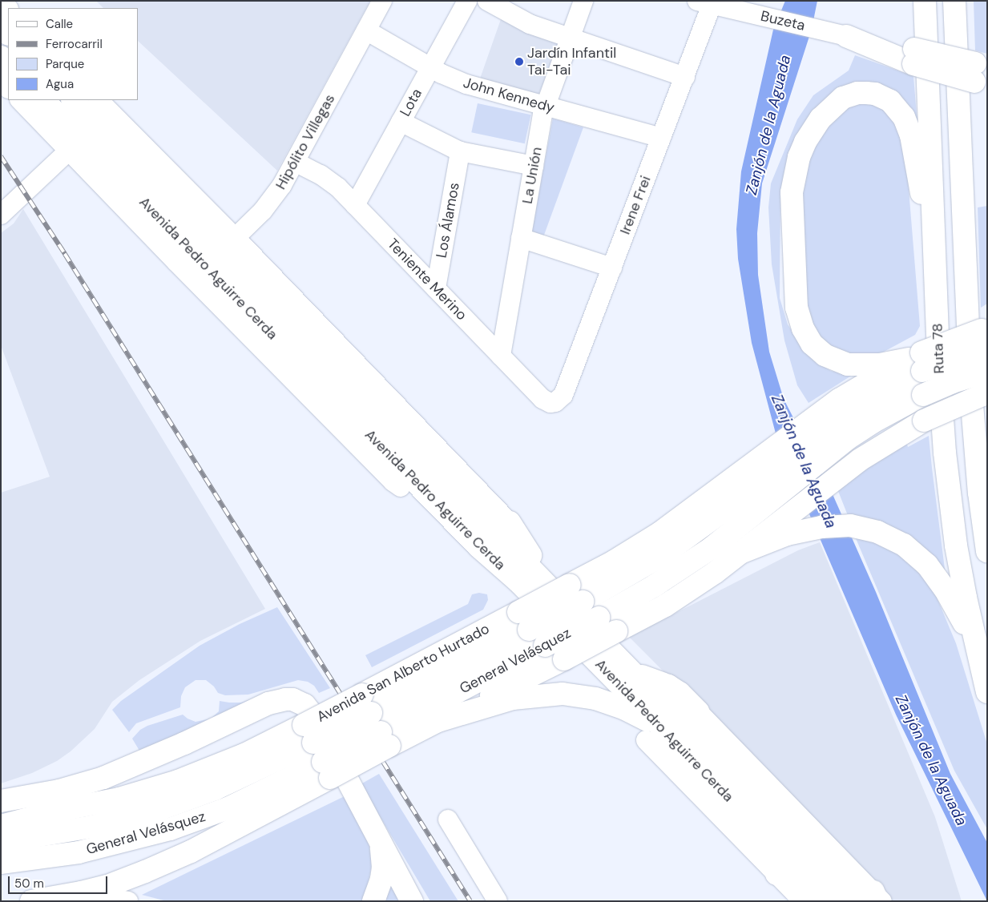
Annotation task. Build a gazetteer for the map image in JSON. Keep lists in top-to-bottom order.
{
  "streets": {
    "main road": [
      "Avenida Pedro Aguirre Cerda",
      "Ruta 78",
      "General Velásquez",
      "Avenida San Alberto Hurtado"
    ],
    "street": [
      "Buzeta",
      "John Kennedy",
      "Lota",
      "Hipólito Villegas",
      "La Unión",
      "Irene Frei",
      "Los Álamos",
      "Teniente Merino"
    ]
  },
  "crossings": [
    ["Buzeta", "Irene Frei"],
    ["John Kennedy", "Lota"],
    ["John Kennedy", "Hipólito Villegas"],
    ["John Kennedy", "La Unión"],
    ["John Kennedy", "Irene Frei"],
    ["Lota", "Teniente Merino"],
    ["Hipólito Villegas", "Avenida Pedro Aguirre Cerda"],
    ["Hipólito Villegas", "Teniente Merino"],
    ["La Unión", "Teniente Merino"],
    ["Irene Frei", "Teniente Merino"],
    ["Los Álamos", "Teniente Merino"],
    ["General Velásquez", "Avenida San Alberto Hurtado"]
  ],
  "water": ["Zanjón de la Aguada"],
  "places": ["Jardín Infantil Tai-Tai"],
  "legend": [
    "Calle",
    "Ferrocarril",
    "Parque",
    "Agua"
  ],
  "scale_bar": "50 m"
}
